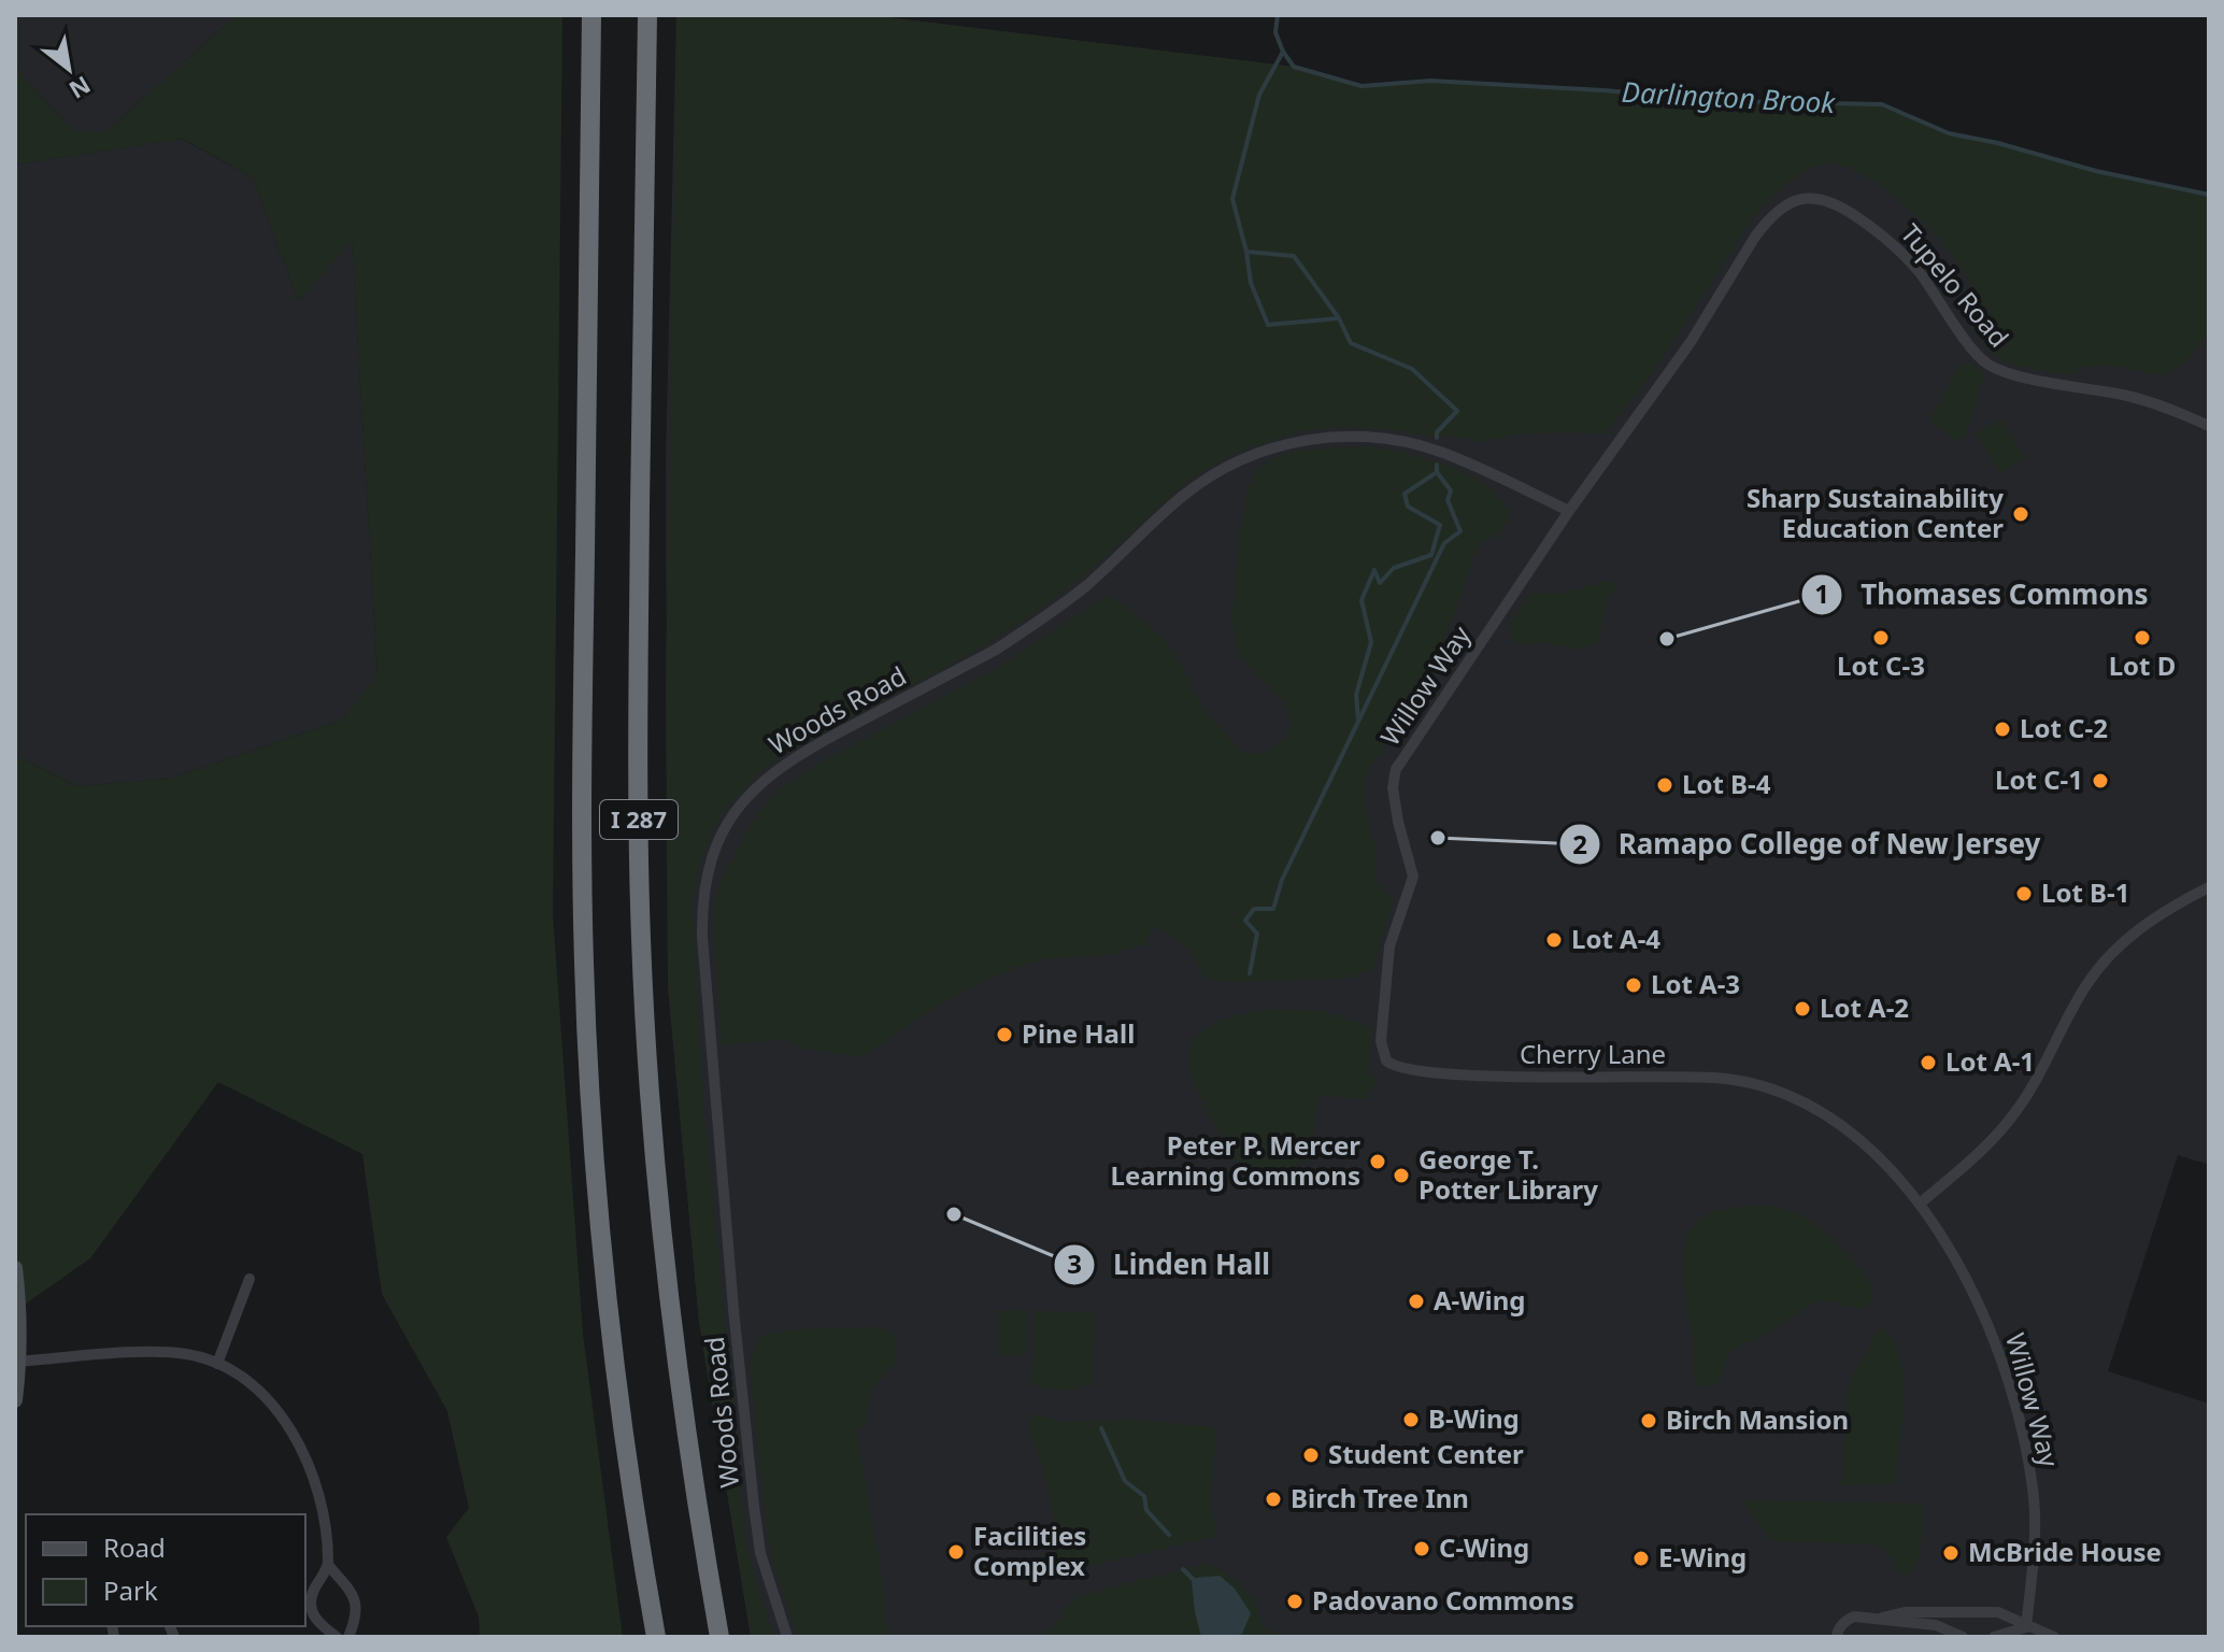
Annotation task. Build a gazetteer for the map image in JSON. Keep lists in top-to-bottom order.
{
  "streets": {
    "highway": ["I 287"],
    "street": [
      "Tupelo Road",
      "Willow Way",
      "Woods Road",
      "Cherry Lane"
    ]
  },
  "crossings": [
    ["Tupelo Road", "Willow Way"],
    ["Tupelo Road", "Woods Road"],
    ["Willow Way", "Woods Road"],
    ["Willow Way", "Cherry Lane"]
  ],
  "water": ["Darlington Brook"],
  "places": [
    "Sharp Sustainability Education Center",
    "Lot C-3",
    "Lot D",
    "Thomases Commons",
    "Lot C-2",
    "Lot C-1",
    "Lot B-4",
    "Ramapo College of New Jersey",
    "Lot B-1",
    "Lot A-4",
    "Lot A-3",
    "Lot A-2",
    "Pine Hall",
    "Lot A-1",
    "Peter P. Mercer Learning Commons",
    "George T. Potter Library",
    "Linden Hall",
    "A-Wing",
    "B-Wing",
    "Birch Mansion",
    "Student Center",
    "Birch Tree Inn",
    "C-Wing",
    "Facilities Complex",
    "McBride House",
    "E-Wing",
    "Padovano Commons"
  ],
  "legend": ["Road", "Park"],
  "north": "bottom right"
}
